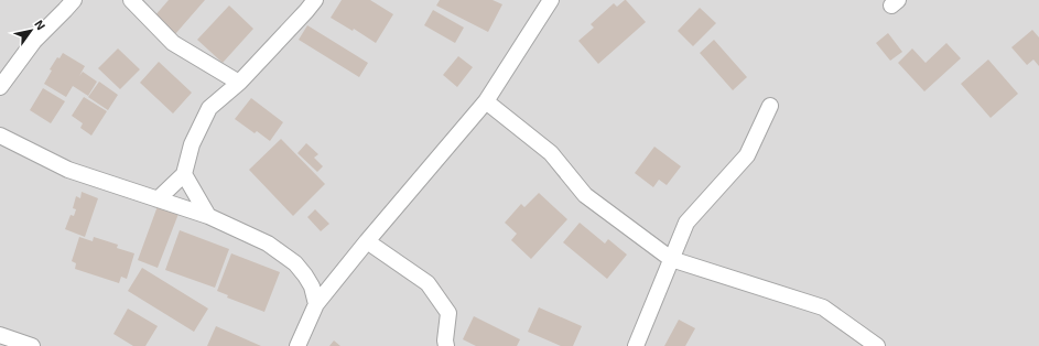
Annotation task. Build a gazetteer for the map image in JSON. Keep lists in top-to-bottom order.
{
  "north": "top right"
}
